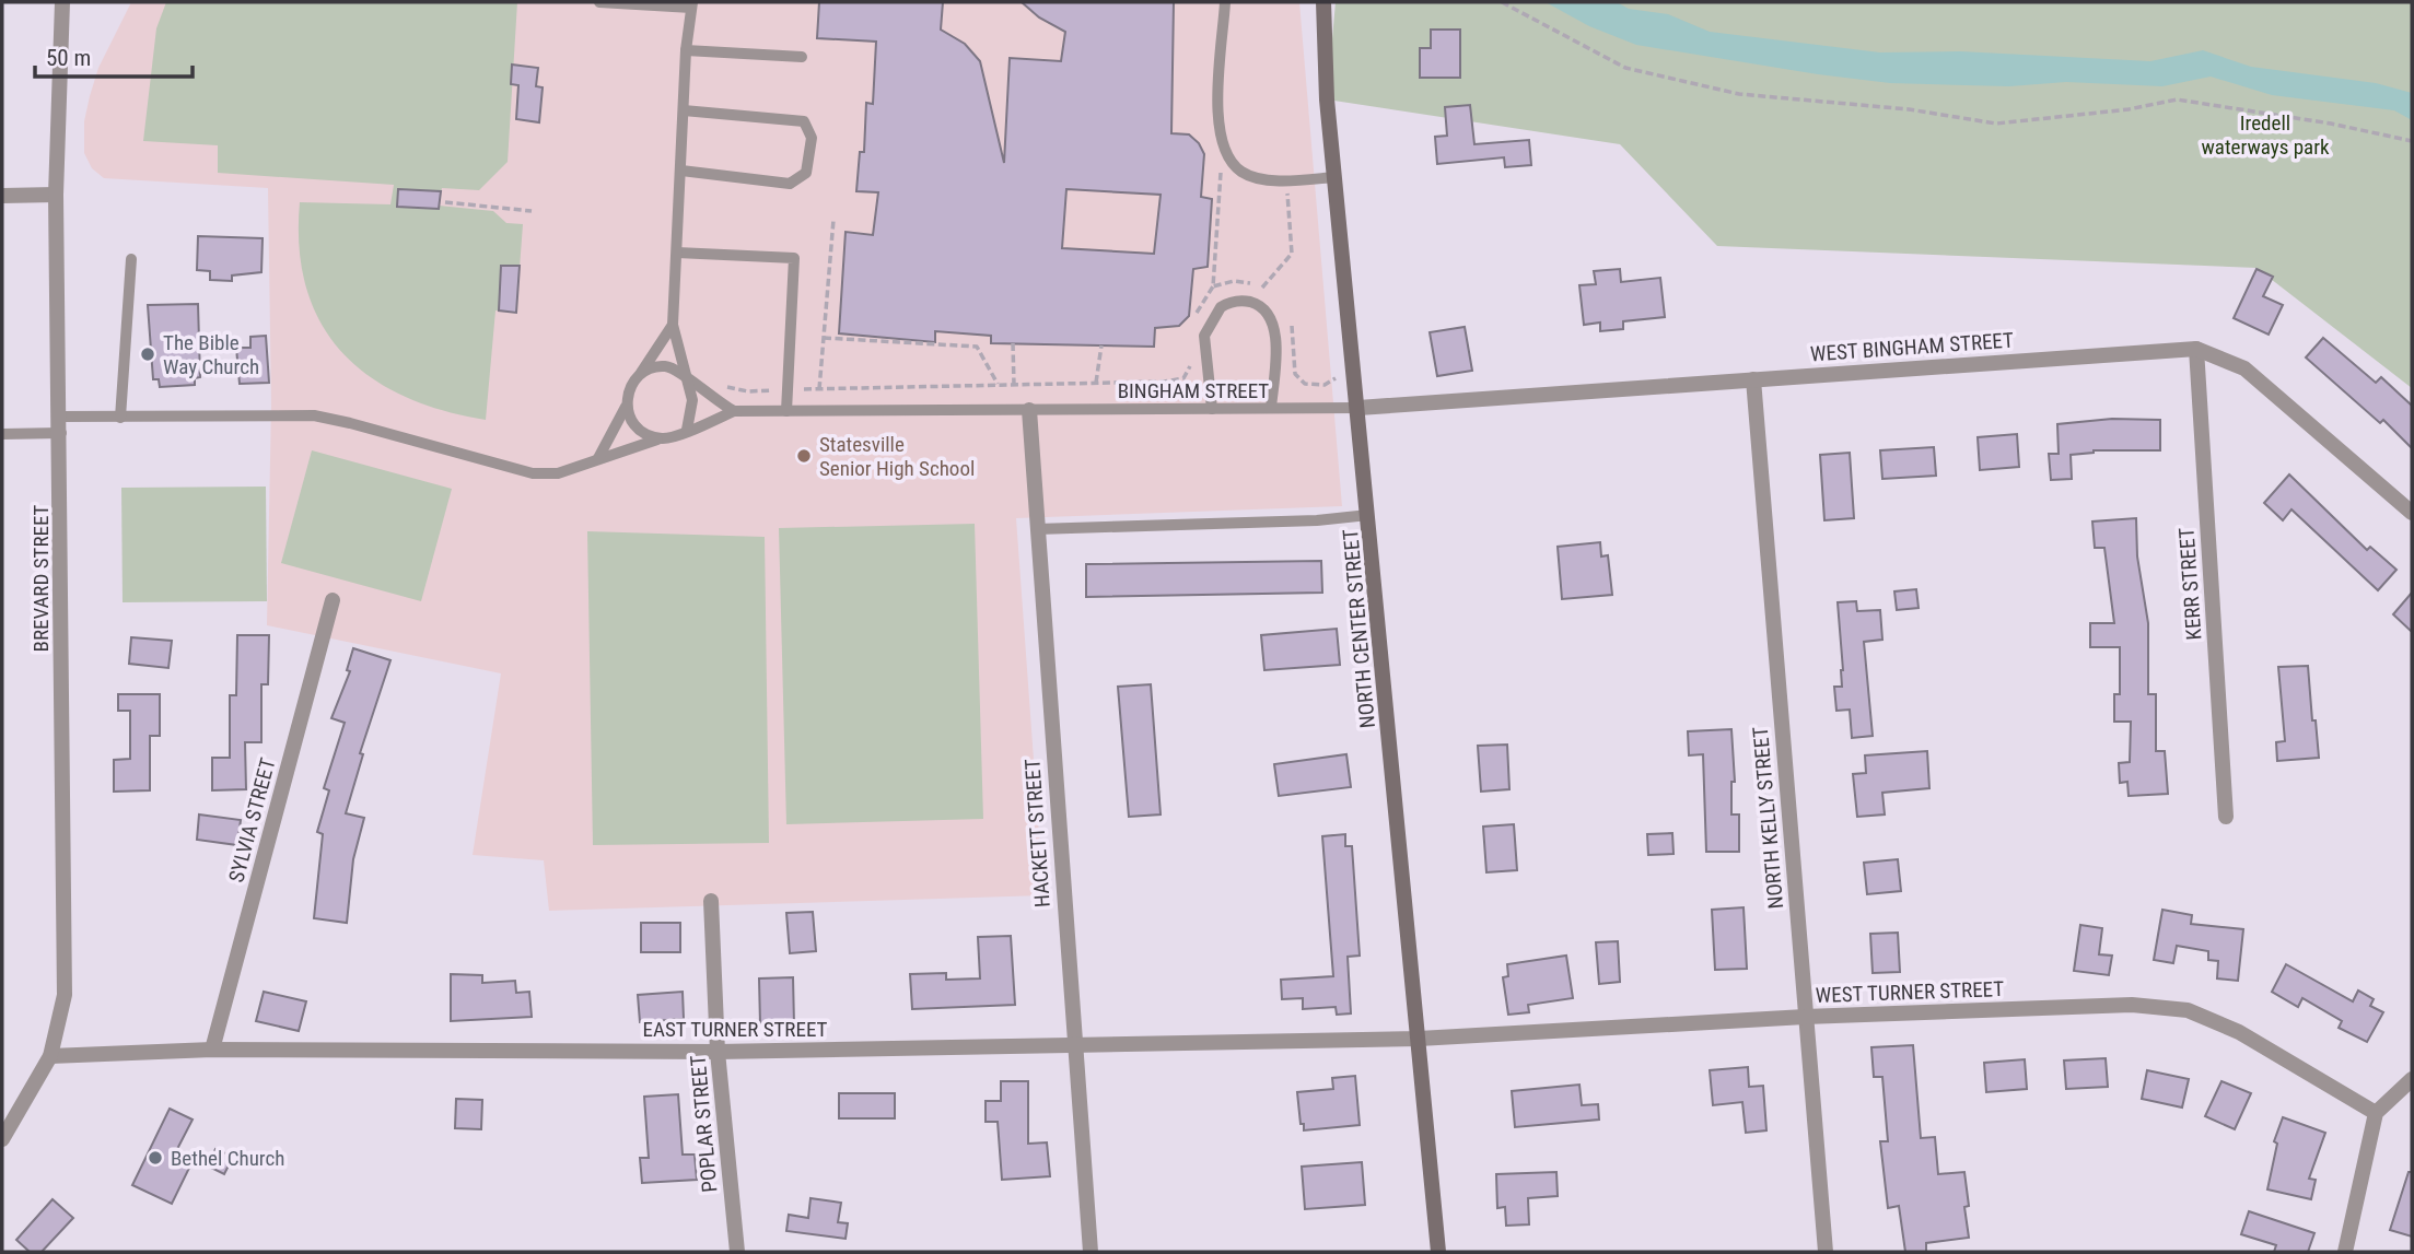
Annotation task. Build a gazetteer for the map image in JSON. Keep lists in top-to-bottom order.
{
  "streets": {
    "main road": ["NORTH CENTER STREET"],
    "street": [
      "WEST BINGHAM STREET",
      "BREVARD STREET",
      "KERR STREET",
      "NORTH KELLY STREET",
      "SYLVIA STREET",
      "HACKETT STREET",
      "WEST TURNER STREET",
      "EAST TURNER STREET",
      "POPLAR STREET"
    ],
    "lane": ["BINGHAM STREET"]
  },
  "crossings": [
    ["WEST BINGHAM STREET", "BINGHAM STREET"],
    ["WEST BINGHAM STREET", "KERR STREET"],
    ["WEST BINGHAM STREET", "NORTH CENTER STREET"],
    ["WEST BINGHAM STREET", "NORTH KELLY STREET"],
    ["BINGHAM STREET", "NORTH CENTER STREET"],
    ["BINGHAM STREET", "HACKETT STREET"],
    ["BREVARD STREET", "EAST TURNER STREET"],
    ["NORTH CENTER STREET", "WEST TURNER STREET"],
    ["NORTH CENTER STREET", "EAST TURNER STREET"],
    ["NORTH KELLY STREET", "WEST TURNER STREET"],
    ["SYLVIA STREET", "EAST TURNER STREET"],
    ["HACKETT STREET", "EAST TURNER STREET"],
    ["WEST TURNER STREET", "EAST TURNER STREET"],
    ["EAST TURNER STREET", "POPLAR STREET"]
  ],
  "parks": ["Iredell waterways park"],
  "places": ["The Bible Way Church", "Statesville Senior High School", "Bethel Church"],
  "scale_bar": "50 m"
}
